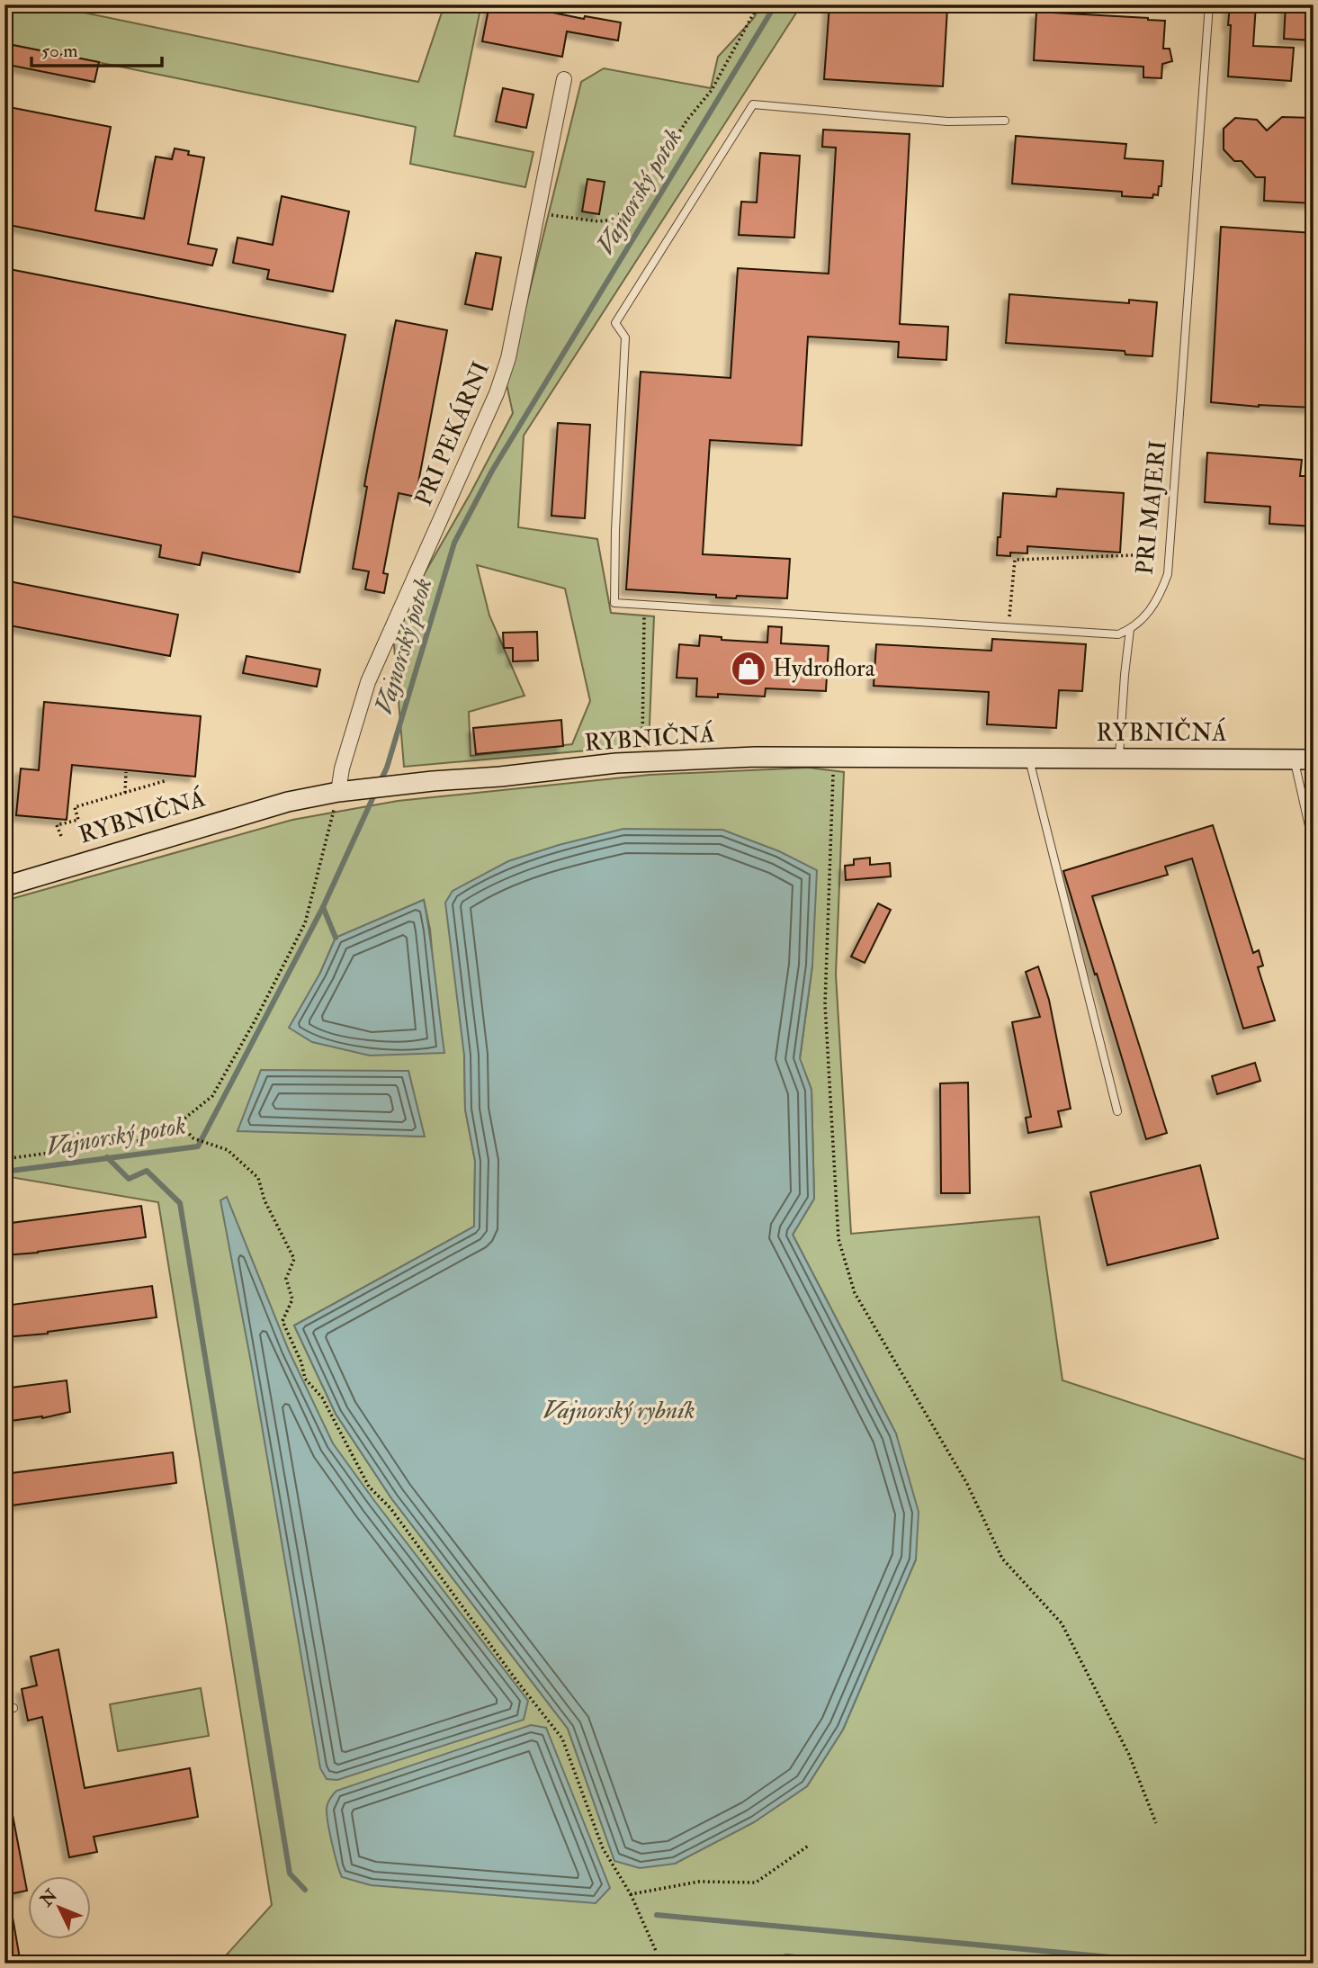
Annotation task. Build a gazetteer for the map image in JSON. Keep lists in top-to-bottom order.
{
  "streets": {
    "main road": ["RYBNIČNÁ"],
    "street": ["PRI PEKÁRNI"],
    "lane": ["PRI MAJERI"]
  },
  "crossings": [
    ["PRI PEKÁRNI", "RYBNIČNÁ"]
  ],
  "water": ["Vajnorský potok", "Vajnorský rybník"],
  "places": {
    "shop": ["Hydroflora"]
  },
  "scale_bar": "50 m",
  "north": "top left"
}
